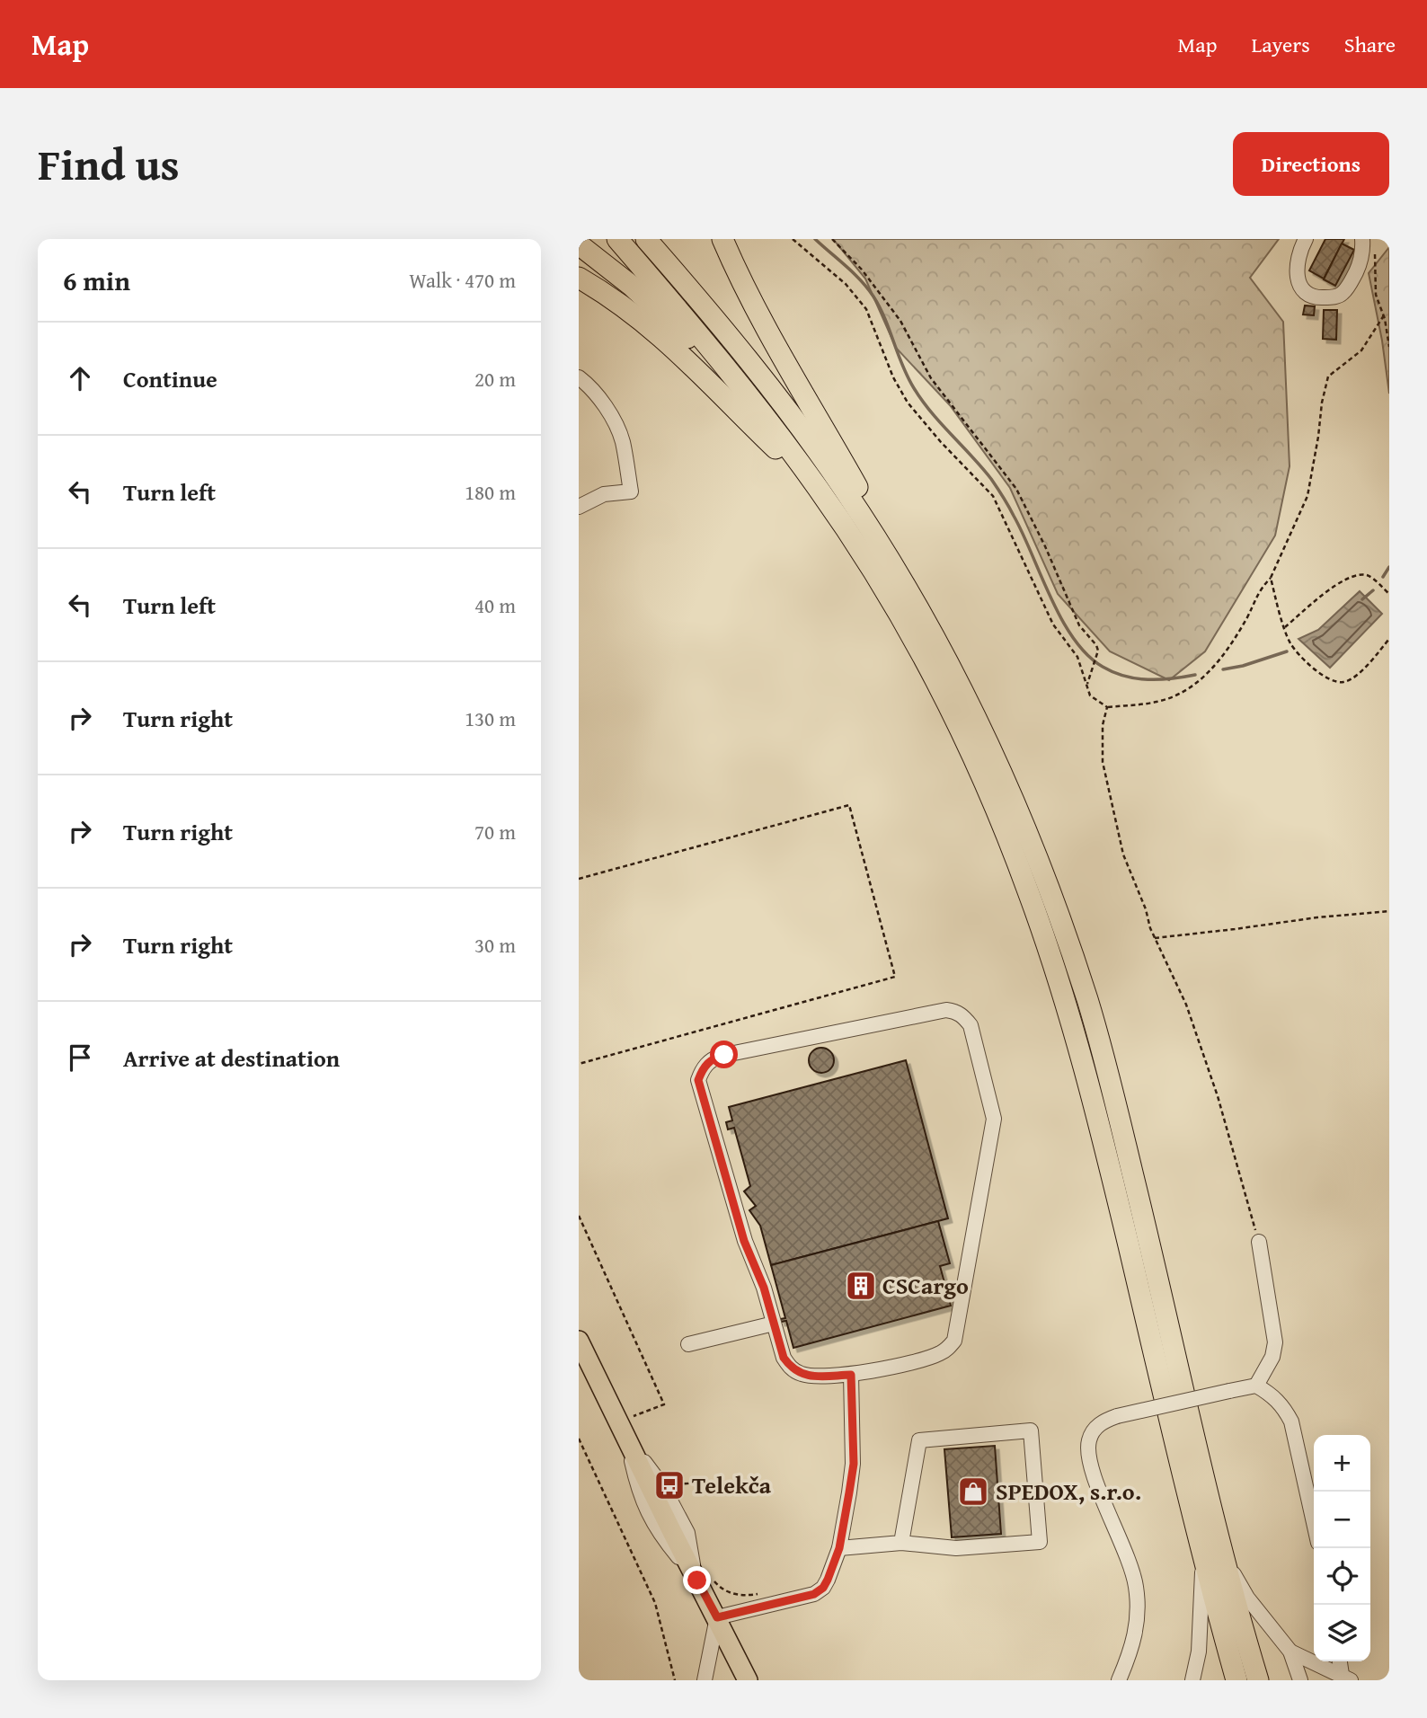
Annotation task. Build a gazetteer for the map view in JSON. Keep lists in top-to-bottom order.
{
  "places": {
    "building": ["CSCargo"],
    "bus stop": ["Telekča"],
    "shop": ["SPEDOX, s.r.o."]
  },
  "page": {
    "header": "Map",
    "nav": ["Map", "Layers", "Share"],
    "title": "Find us",
    "buttons": "Directions",
    "heading": ["6 min", "Walk · 470 m"],
    "list": [
      ["Continue", "20 m"],
      ["Turn left", "180 m"],
      ["Turn left", "40 m"],
      ["Turn right", "130 m"],
      ["Turn right", "70 m"],
      ["Turn right", "30 m"],
      "Arrive at destination"
    ],
    "map_buttons": ["+", "−"]
  }
}
